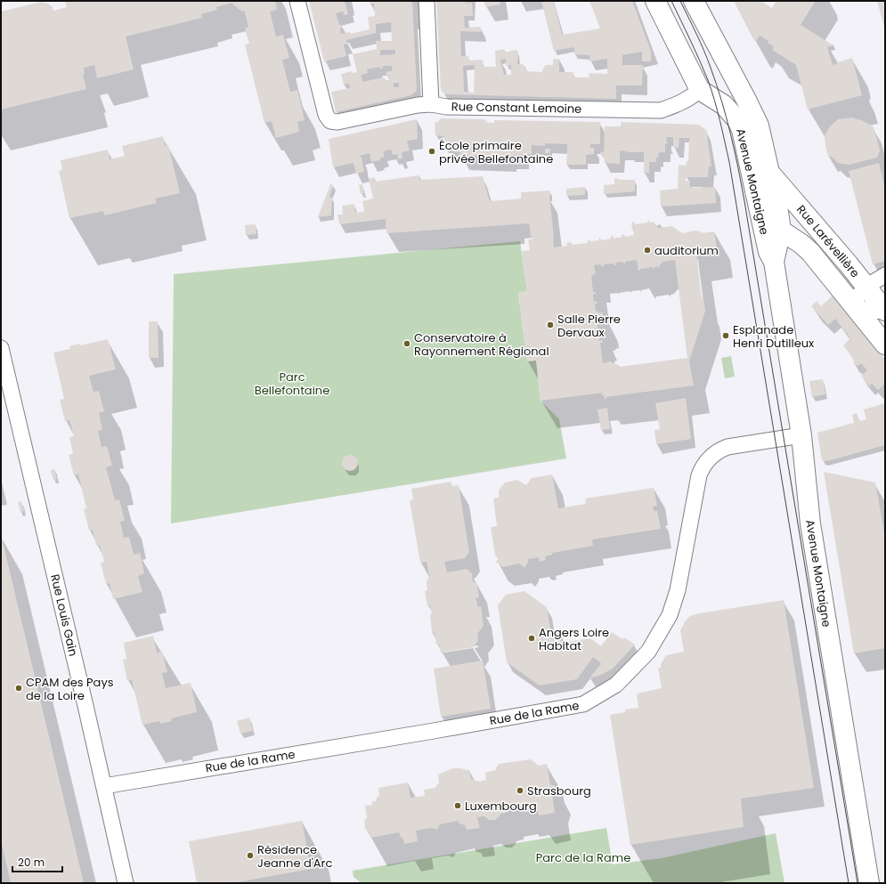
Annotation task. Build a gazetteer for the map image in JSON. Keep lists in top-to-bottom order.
{
  "streets": {
    "main road": ["Avenue Montaigne", "Rue Larévellière"],
    "street": ["Rue Constant Lemoine", "Rue Louis Gain", "Rue de la Rame"]
  },
  "crossings": [
    ["Rue Constant Lemoine", "Avenue Montaigne"],
    ["Avenue Montaigne", "Rue Larévellière"],
    ["Avenue Montaigne", "Rue de la Rame"],
    ["Rue Louis Gain", "Rue de la Rame"]
  ],
  "parks": ["Parc Bellefontaine", "Parc de la Rame"],
  "places": [
    "École primaire privée Bellefontaine",
    "auditorium",
    "Salle Pierre Dervaux",
    "Esplanade Henri Dutilleux",
    "Conservatoire à Rayonnement Régional",
    "Angers Loire Habitat",
    "CPAM des Pays de la Loire",
    "Strasbourg",
    "Luxembourg",
    "Résidence Jeanne d'Arc"
  ],
  "scale_bar": "20 m"
}
